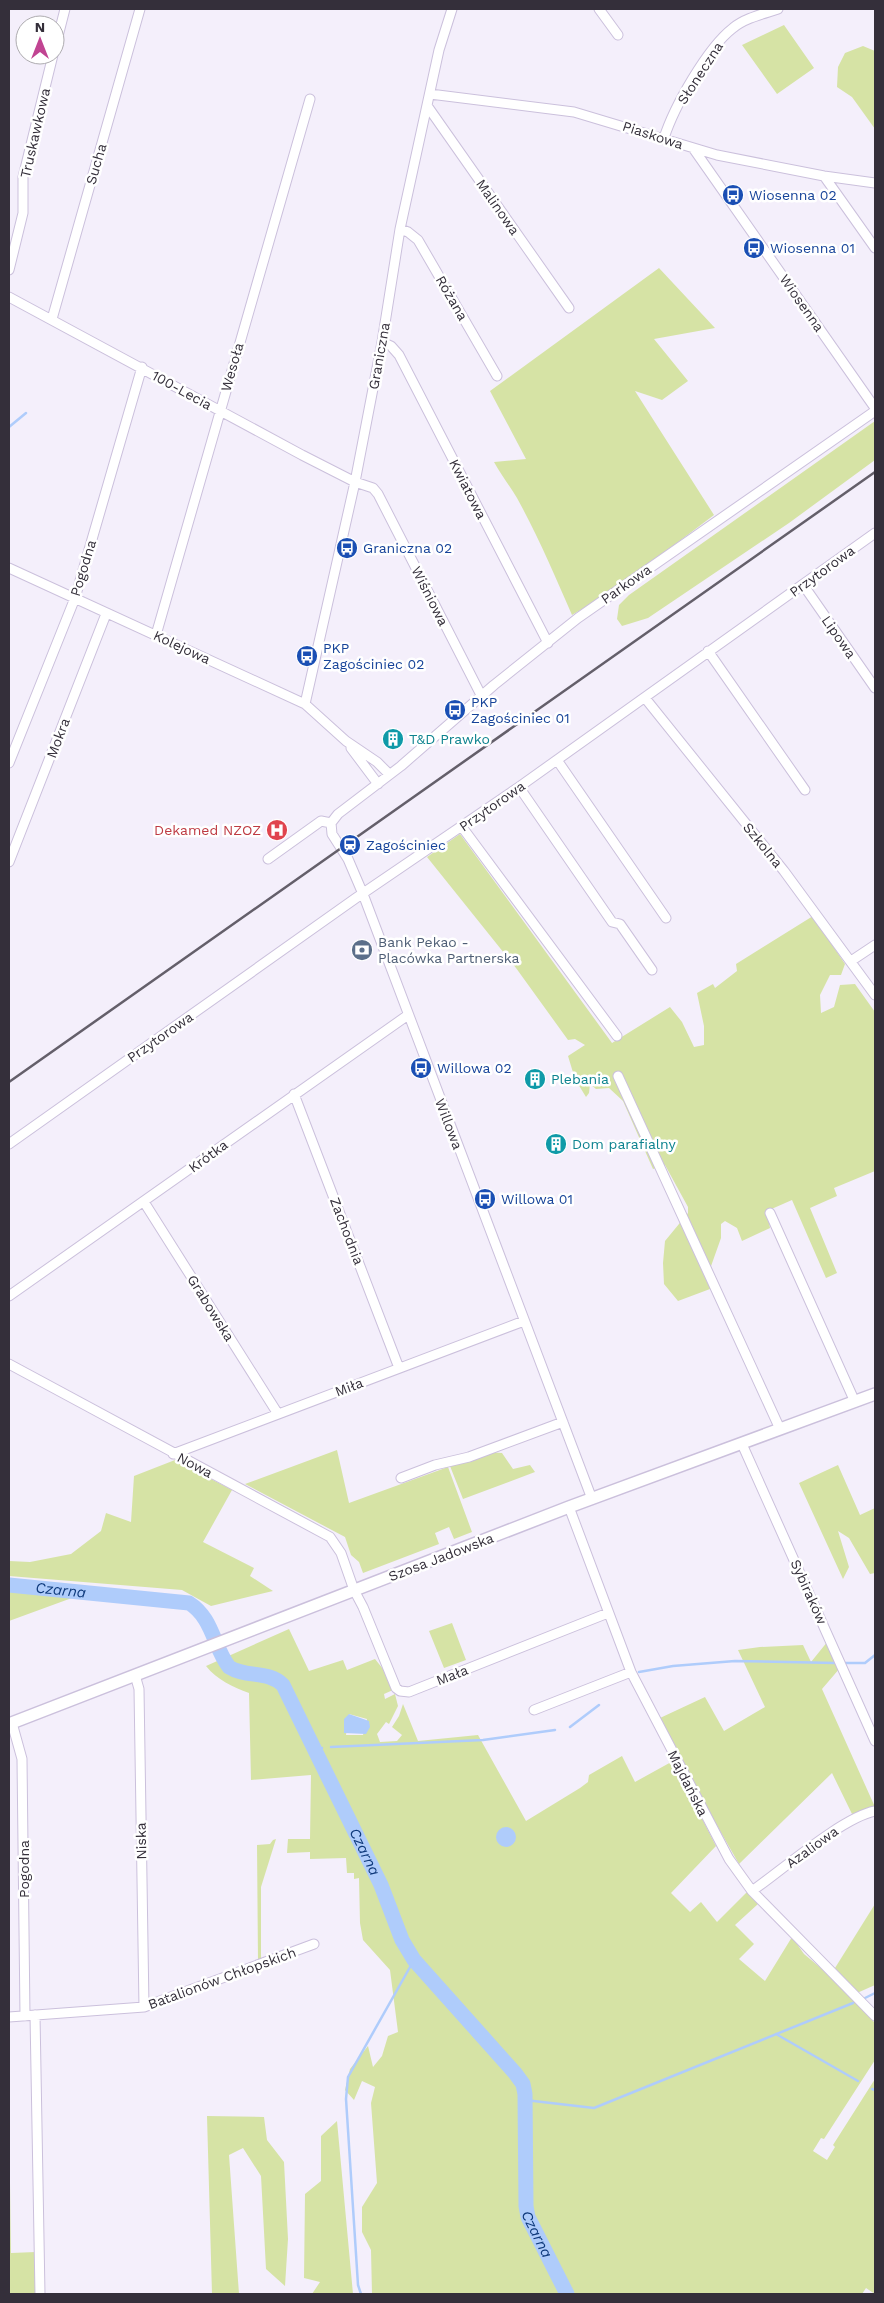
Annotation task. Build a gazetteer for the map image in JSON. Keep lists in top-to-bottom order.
{
  "streets": {
    "main road": ["Szosa Jadowska"],
    "street": [
      "Słoneczna",
      "Truskawkowa",
      "Piaskowa",
      "Sucha",
      "Malinowa",
      "Różana",
      "Wiosenna",
      "Graniczna",
      "Wesoła",
      "100-Lecia",
      "Kwiatowa",
      "Pogodna",
      "Przytorowa",
      "Parkowa",
      "Wiśniowa",
      "Lipowa",
      "Kolejowa",
      "Mokra",
      "Szkolna",
      "Willowa",
      "Krótka",
      "Zachodnia",
      "Grabowska",
      "Miła",
      "Nowa",
      "Sybiraków",
      "Mała",
      "Majdańska",
      "Niska",
      "Azaliowa",
      "Batalionów Chłopskich"
    ]
  },
  "crossings": [
    ["Słoneczna", "Piaskowa"],
    ["Piaskowa", "Wiosenna"],
    ["Piaskowa", "Graniczna"],
    ["Sucha", "100-Lecia"],
    ["Malinowa", "Graniczna"],
    ["Różana", "Graniczna"],
    ["Wiosenna", "Parkowa"],
    ["Graniczna", "100-Lecia"],
    ["Graniczna", "Kwiatowa"],
    ["Graniczna", "Wiśniowa"],
    ["Graniczna", "Kolejowa"],
    ["Wesoła", "100-Lecia"],
    ["Wesoła", "Kolejowa"],
    ["100-Lecia", "Pogodna"],
    ["100-Lecia", "Wiśniowa"],
    ["Kwiatowa", "Parkowa"],
    ["Pogodna", "Kolejowa"],
    ["Pogodna", "Szosa Jadowska"],
    ["Pogodna", "Batalionów Chłopskich"],
    ["Przytorowa", "Lipowa"],
    ["Przytorowa", "Szkolna"],
    ["Przytorowa", "Willowa"],
    ["Parkowa", "Wiśniowa"],
    ["Parkowa", "Kolejowa"],
    ["Kolejowa", "Mokra"],
    ["Willowa", "Krótka"],
    ["Willowa", "Miła"],
    ["Willowa", "Szosa Jadowska"],
    ["Krótka", "Zachodnia"],
    ["Krótka", "Grabowska"],
    ["Zachodnia", "Miła"],
    ["Grabowska", "Miła"],
    ["Miła", "Nowa"],
    ["Nowa", "Szosa Jadowska"],
    ["Nowa", "Mała"],
    ["Szosa Jadowska", "Sybiraków"],
    ["Szosa Jadowska", "Mała"],
    ["Szosa Jadowska", "Majdańska"],
    ["Szosa Jadowska", "Niska"],
    ["Mała", "Majdańska"],
    ["Majdańska", "Azaliowa"],
    ["Niska", "Batalionów Chłopskich"]
  ],
  "water": ["Czarna"],
  "places": {
    "bus stop": [
      "Wiosenna 02",
      "Wiosenna 01",
      "Graniczna 02",
      "PKP Zagościniec 02",
      "PKP Zagościniec 01",
      "Willowa 02",
      "Willowa 01"
    ],
    "building": ["T&D Prawko", "Plebania", "Dom parafialny"],
    "hospital": ["Dekamed NZOZ"],
    "station": ["Zagościniec"],
    "bank": ["Bank Pekao - Placówka Partnerska"]
  },
  "north": "top"
}
